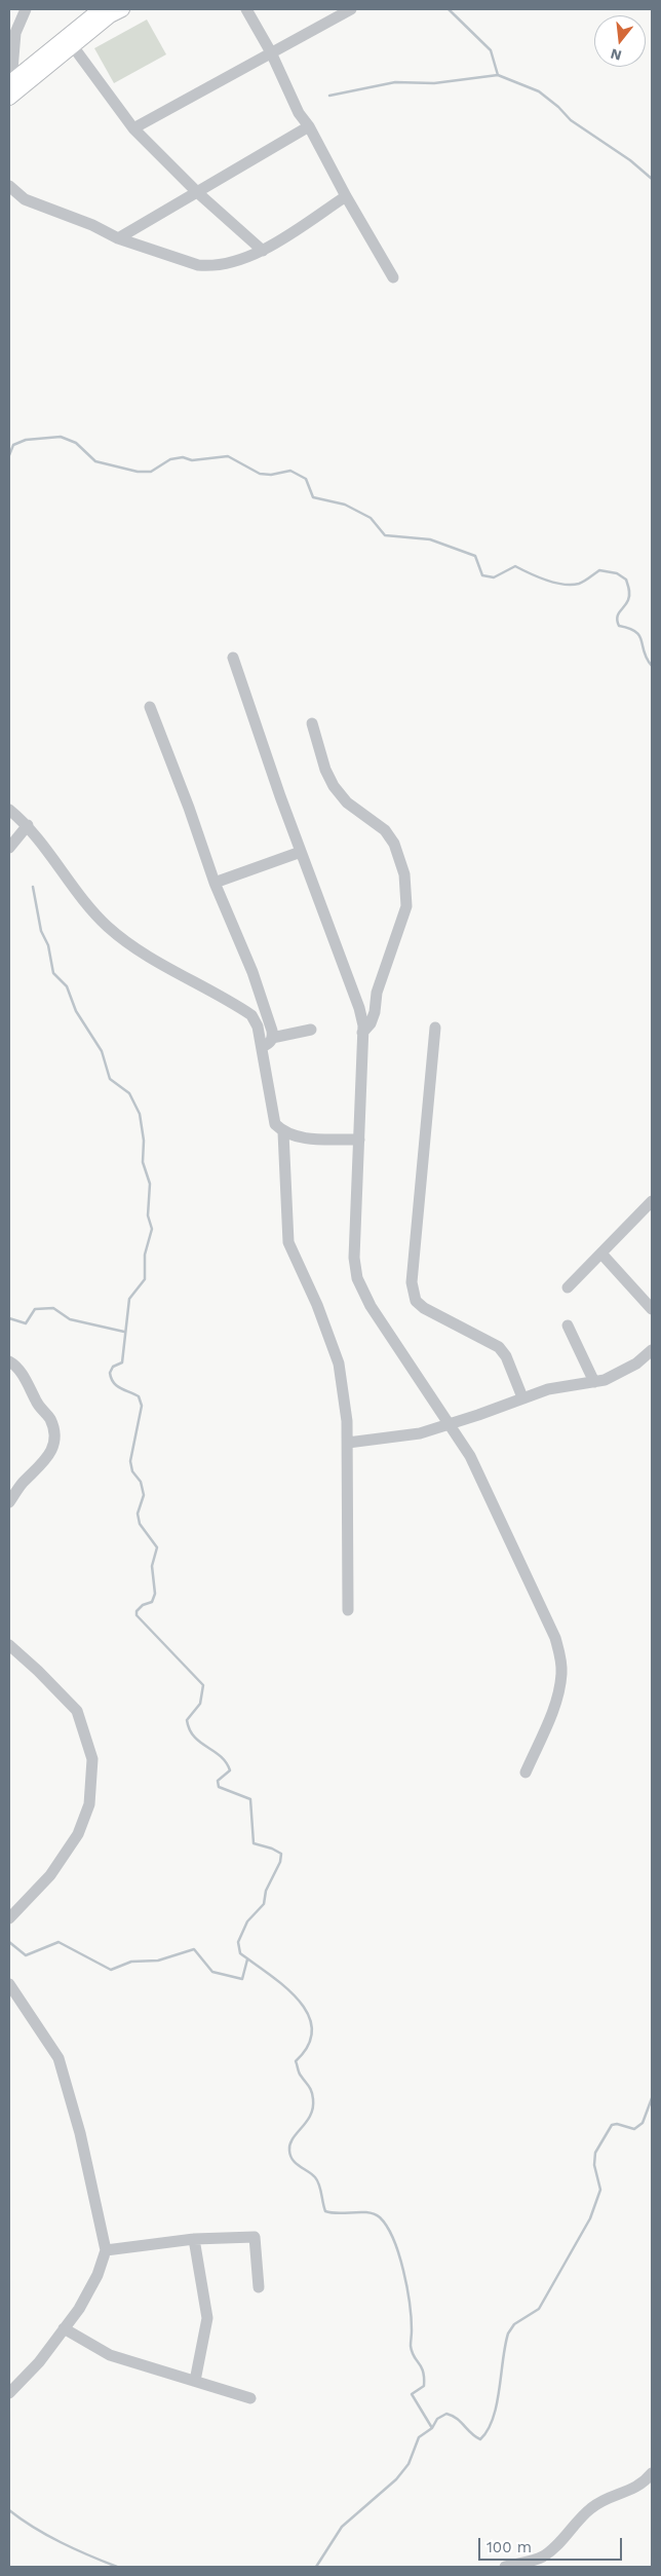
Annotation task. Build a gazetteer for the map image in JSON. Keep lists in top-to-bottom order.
{
  "scale_bar": "100 m",
  "north": "bottom"
}
